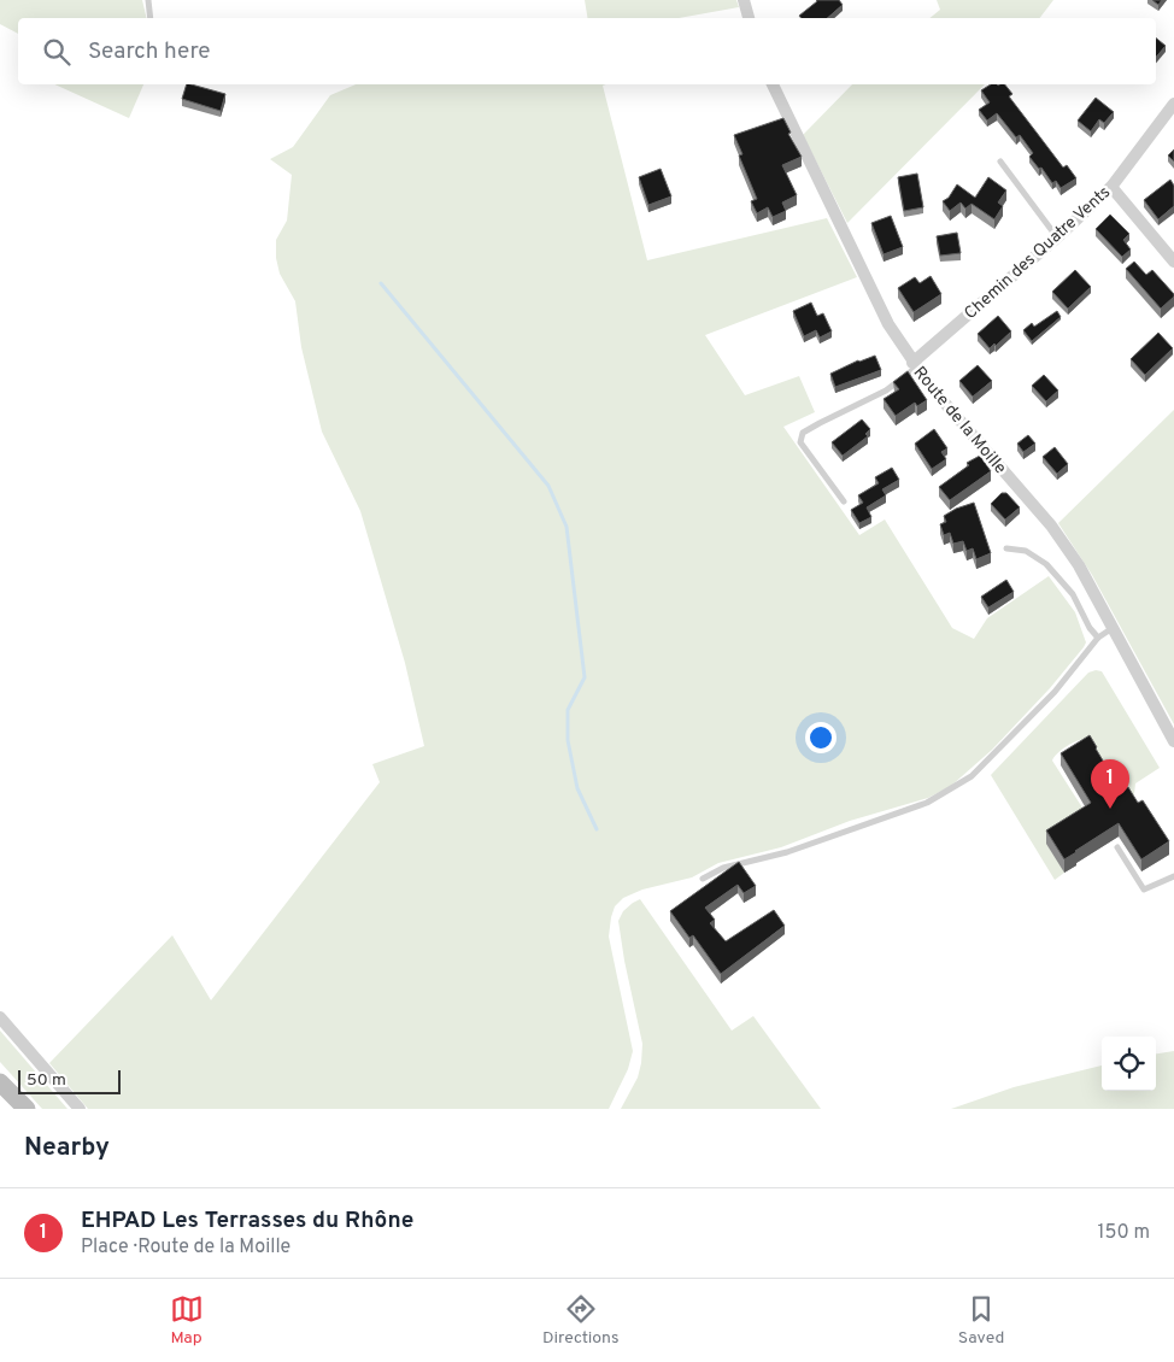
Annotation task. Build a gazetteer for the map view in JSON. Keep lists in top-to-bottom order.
{
  "streets": {
    "street": ["Chemin des Quatre Vents", "Route de la Moille"]
  },
  "crossings": [
    ["Chemin des Quatre Vents", "Route de la Moille"]
  ],
  "scale_bar": "50 m",
  "page": {
    "search": "Search here",
    "pins": "1",
    "scale": "50 m",
    "heading": "Nearby",
    "list": [
      {
        "mark": "1",
        "name": "EHPAD Les Terrasses du Rhône",
        "note": "Place · Route de la Moille",
        "value": "150 m"
      }
    ],
    "nav": ["Map", "Directions", "Saved"]
  }
}
